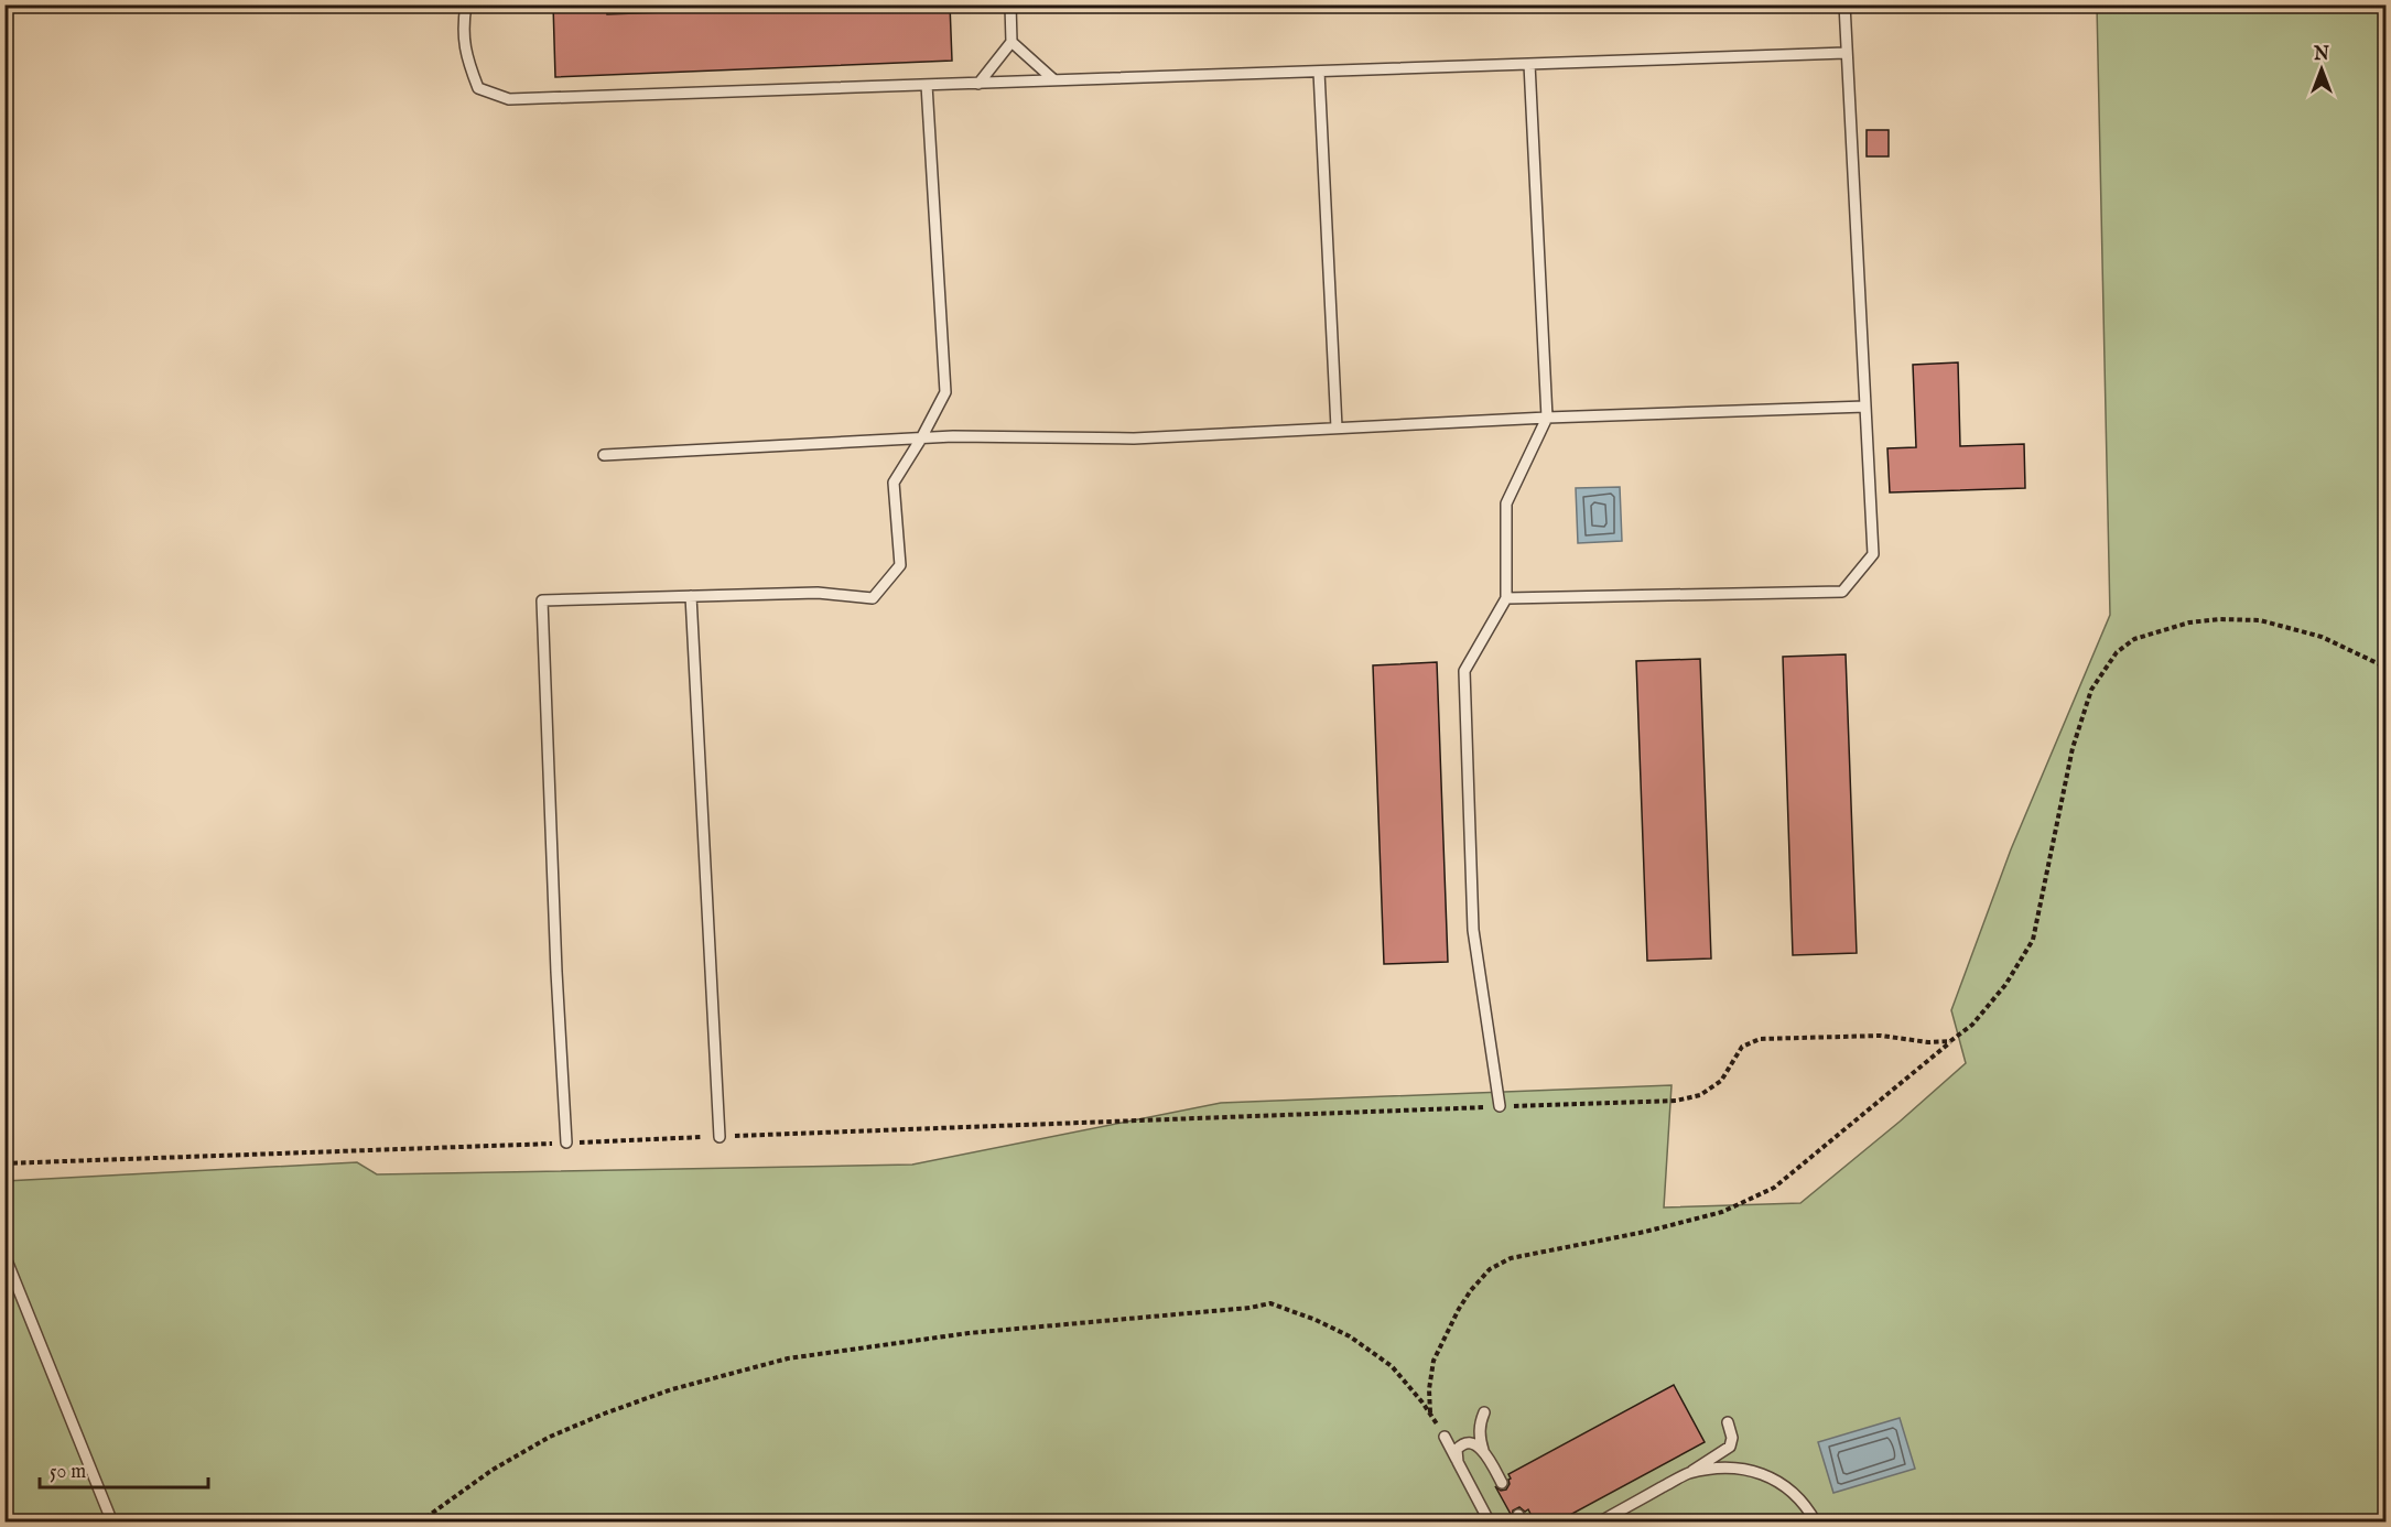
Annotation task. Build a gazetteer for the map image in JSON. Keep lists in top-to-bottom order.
{
  "scale_bar": "50 m",
  "north": "top"
}
